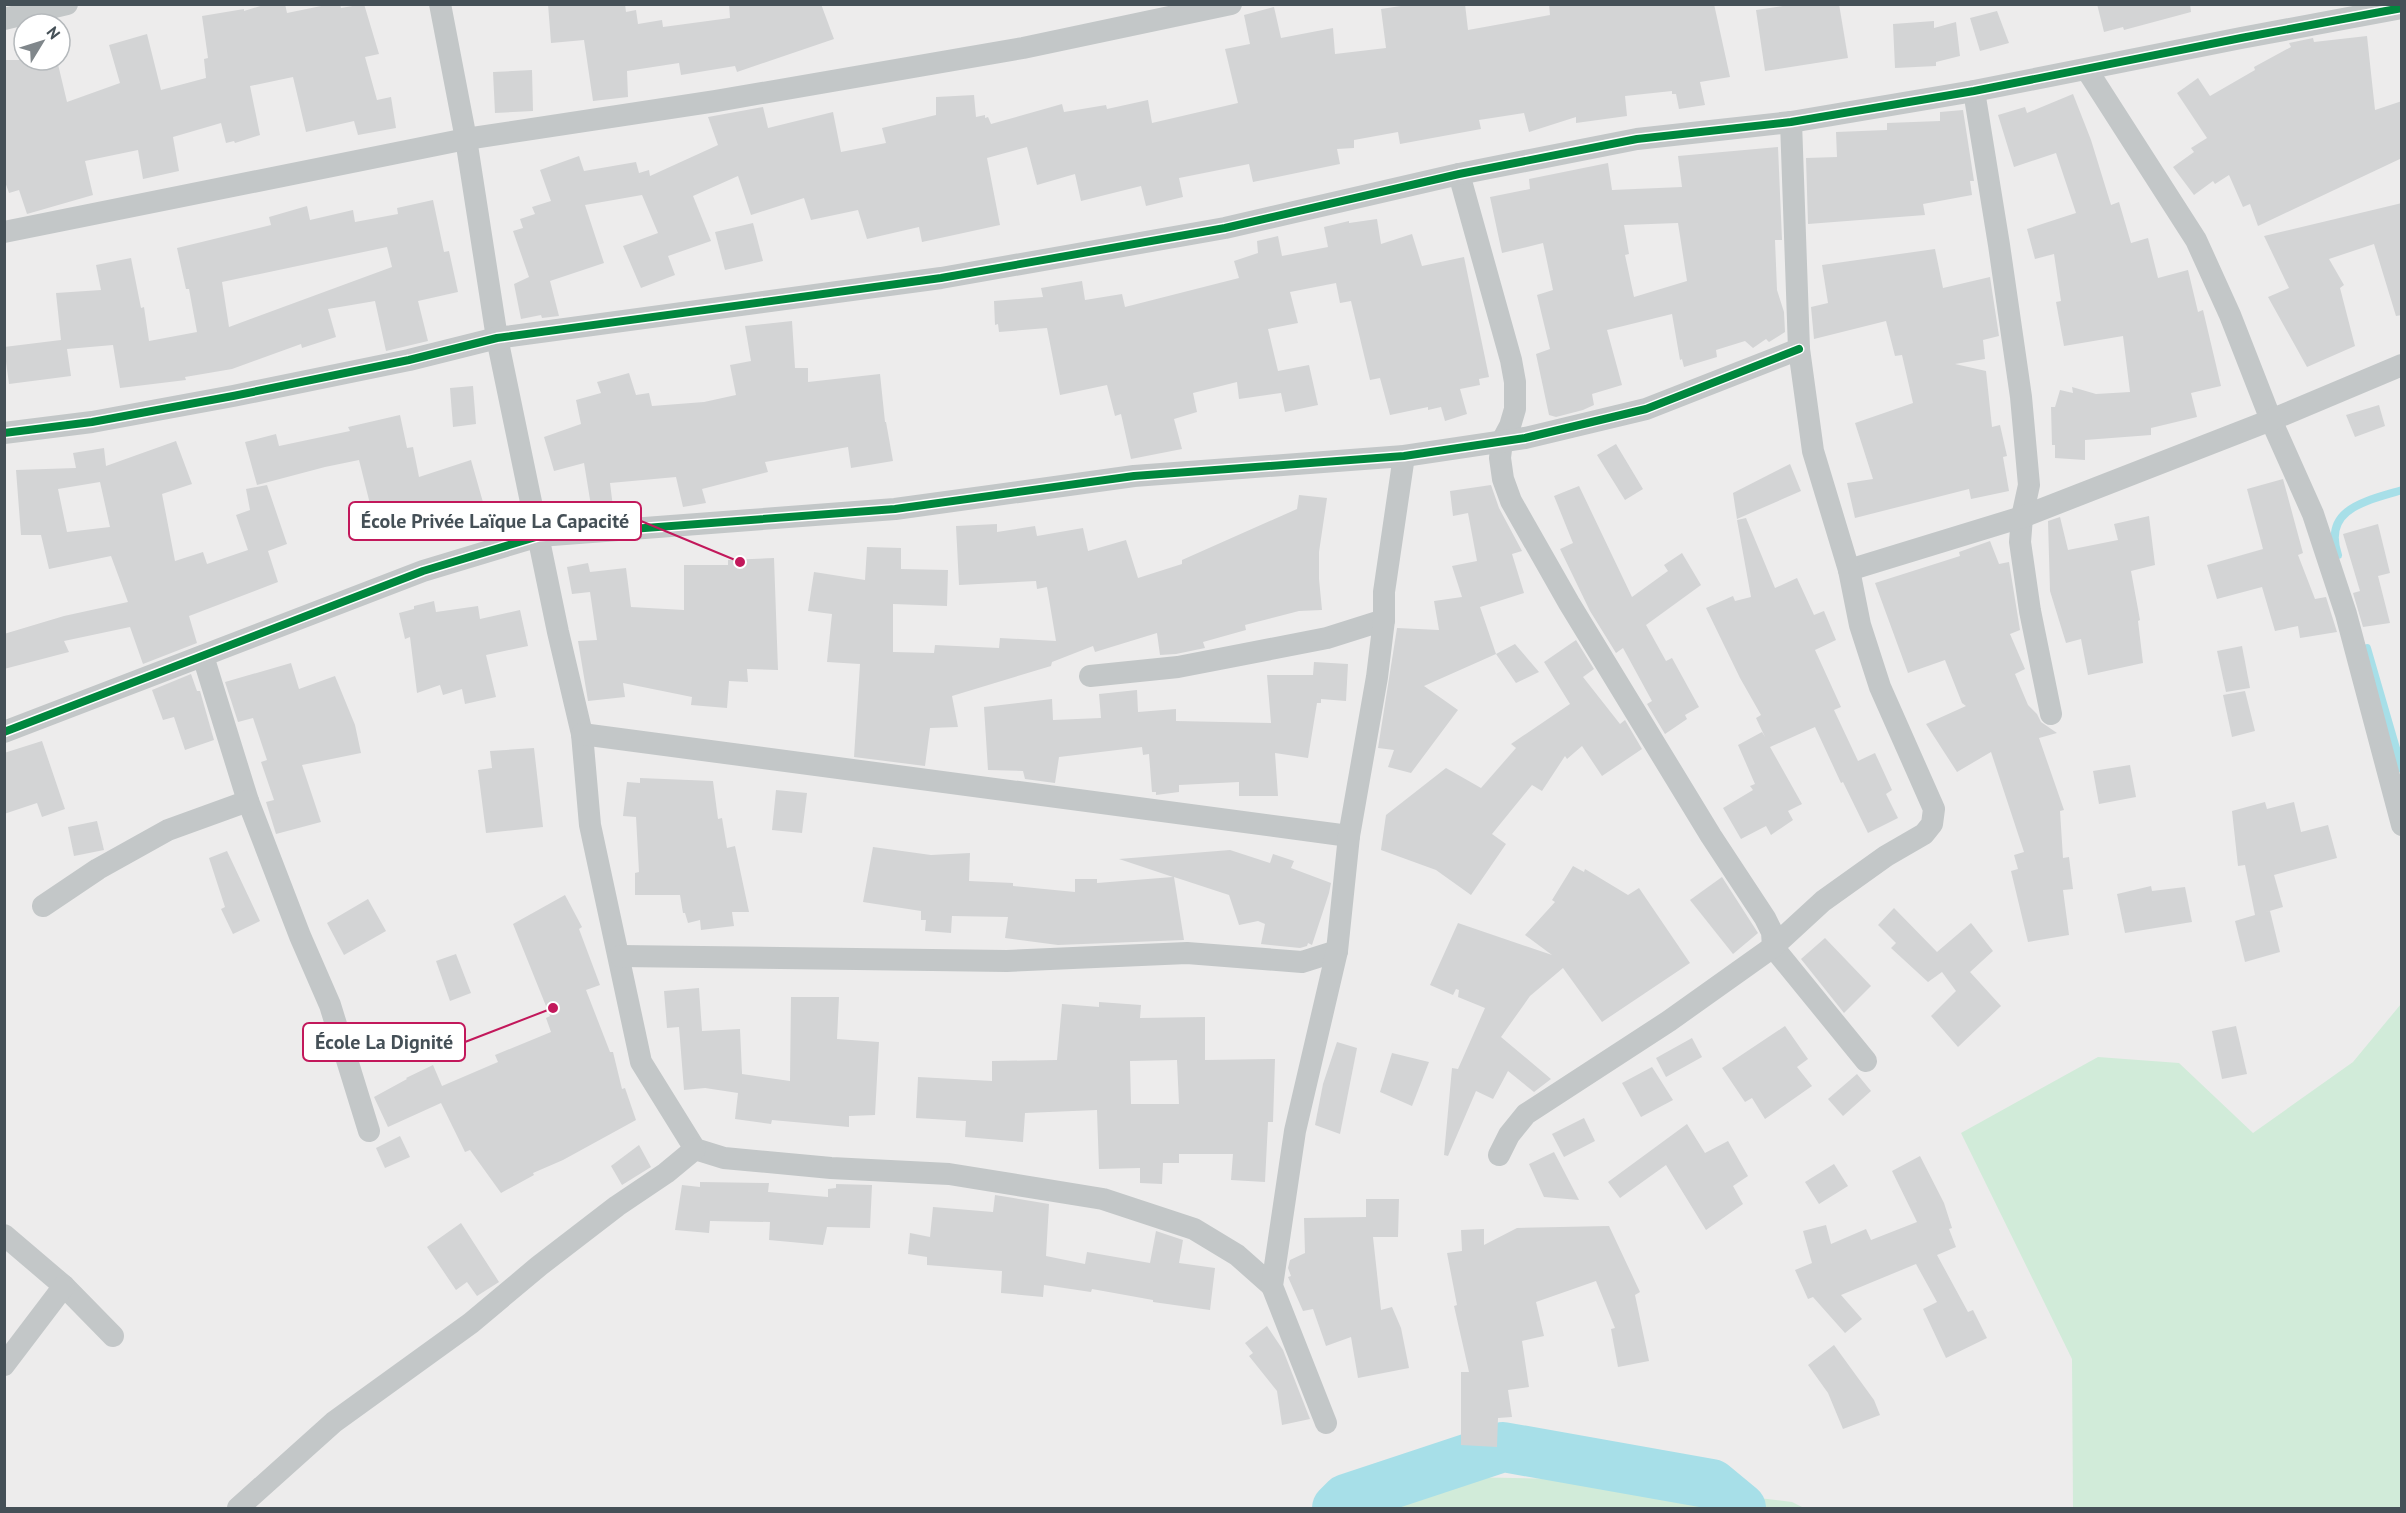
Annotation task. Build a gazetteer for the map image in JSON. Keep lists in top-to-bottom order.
{
  "places": ["École Privée Laïque La Capacité", "École La Dignité"],
  "north": "top right"
}
